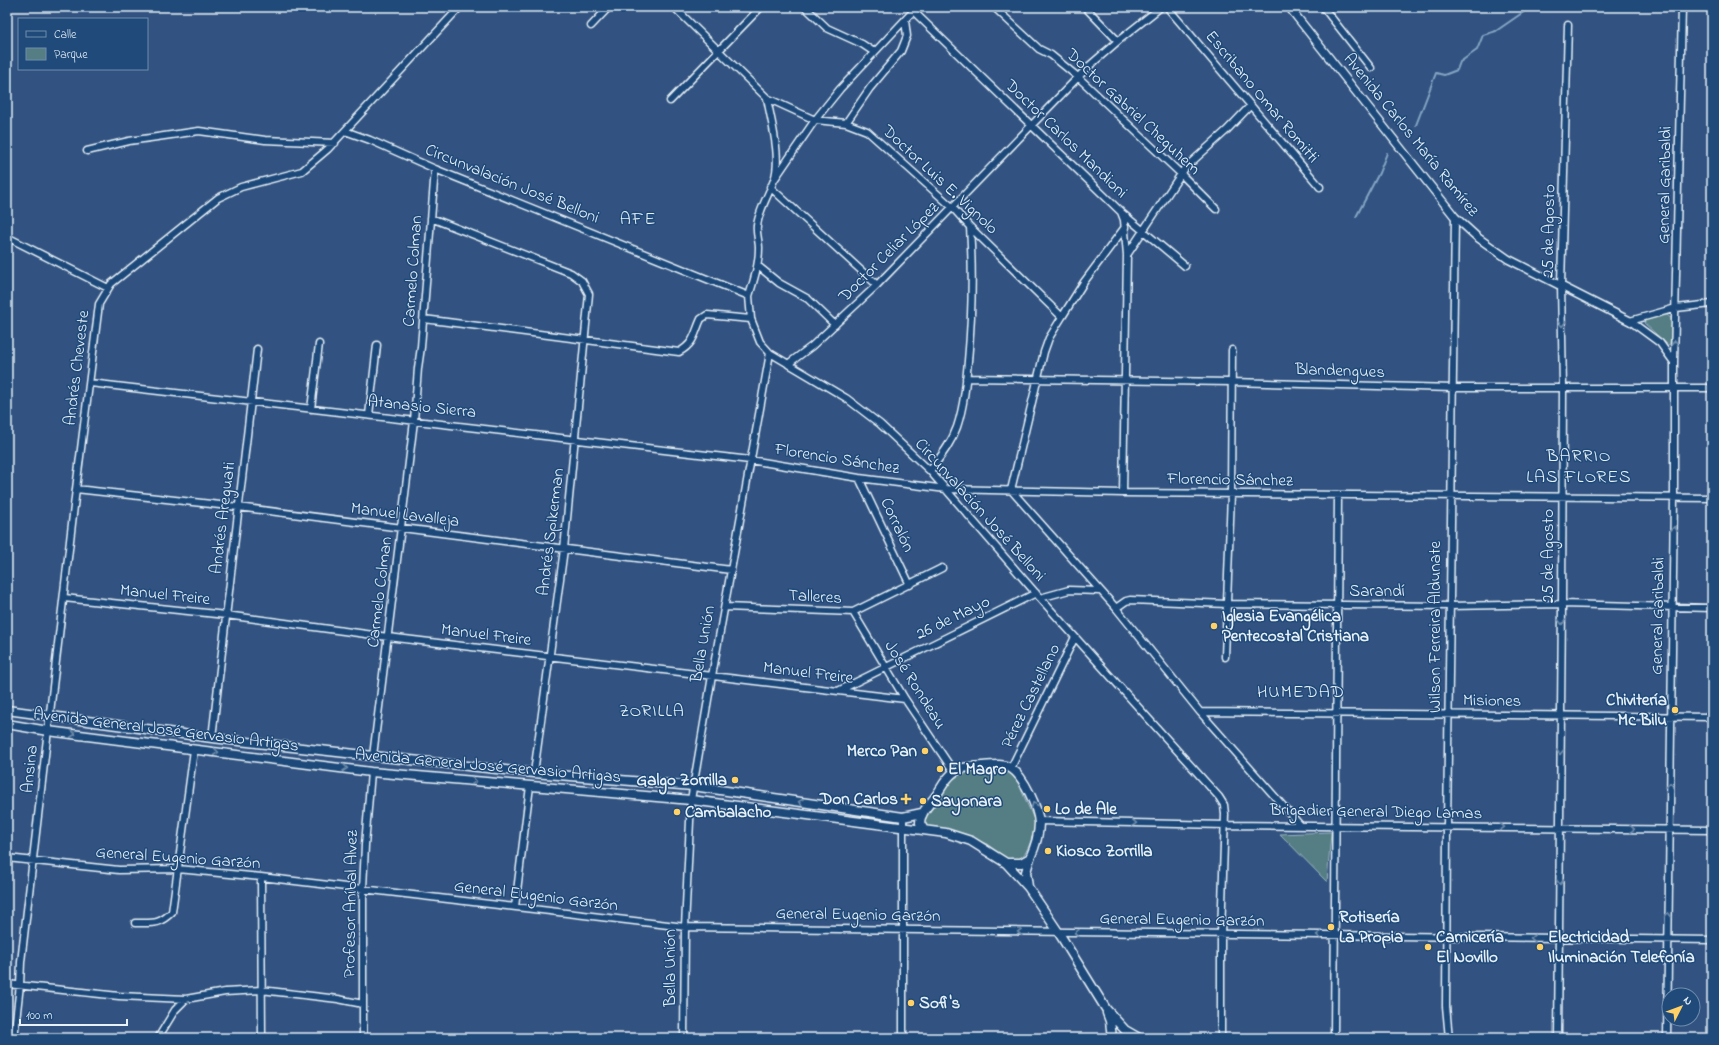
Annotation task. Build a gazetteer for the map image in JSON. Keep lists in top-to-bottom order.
{
  "streets": {
    "main road": ["Avenida General José Gervasio Artigas"],
    "street": [
      "Escribano Omar Romitti",
      "Doctor Gabriel Cheguhem",
      "Avenida Carlos María Ramírez",
      "Doctor Carlos Mandioni",
      "Doctor Luis E. Vignolo",
      "Circunvalación José Belloni",
      "General Garibaldi",
      "25 de Agosto",
      "Doctor Celiar López",
      "Carmelo Colman",
      "Andrés Cheveste",
      "Blandengues",
      "Atanasio Sierra",
      "Florencio Sánchez",
      "Manuel Lavalleja",
      "Andrés Areguati",
      "Corralón",
      "Andrés Spikerman",
      "Sarandí",
      "Manuel Freire",
      "Talleres",
      "26 de Mayo",
      "Wilson Ferreira Aldunate",
      "Bella Unión",
      "José Rondeau",
      "Pérez Castellano",
      "Misiones",
      "Ansina",
      "Brigadier General Diego Lamas",
      "General Eugenio Garzón",
      "Profesor Aníbal Alvez"
    ]
  },
  "crossings": [
    ["Doctor Gabriel Cheguhem", "Doctor Celiar López"],
    ["Avenida Carlos María Ramírez", "25 de Agosto"],
    ["Avenida Carlos María Ramírez", "Wilson Ferreira Aldunate"],
    ["Doctor Carlos Mandioni", "Doctor Celiar López"],
    ["Doctor Carlos Mandioni", "Blandengues"],
    ["Doctor Carlos Mandioni", "Florencio Sánchez"],
    ["Doctor Luis E. Vignolo", "Doctor Celiar López"],
    ["Circunvalación José Belloni", "Doctor Celiar López"],
    ["Circunvalación José Belloni", "Carmelo Colman"],
    ["Circunvalación José Belloni", "Florencio Sánchez"],
    ["Circunvalación José Belloni", "Sarandí"],
    ["Circunvalación José Belloni", "26 de Mayo"],
    ["Circunvalación José Belloni", "Bella Unión"],
    ["Circunvalación José Belloni", "Pérez Castellano"],
    ["Circunvalación José Belloni", "Misiones"],
    ["Circunvalación José Belloni", "Brigadier General Diego Lamas"],
    ["Circunvalación José Belloni", "General Eugenio Garzón"],
    ["General Garibaldi", "Blandengues"],
    ["General Garibaldi", "Florencio Sánchez"],
    ["General Garibaldi", "Sarandí"],
    ["General Garibaldi", "Misiones"],
    ["General Garibaldi", "Brigadier General Diego Lamas"],
    ["General Garibaldi", "General Eugenio Garzón"],
    ["25 de Agosto", "Blandengues"],
    ["25 de Agosto", "Florencio Sánchez"],
    ["25 de Agosto", "Sarandí"],
    ["25 de Agosto", "Misiones"],
    ["25 de Agosto", "Brigadier General Diego Lamas"],
    ["25 de Agosto", "General Eugenio Garzón"],
    ["Carmelo Colman", "Atanasio Sierra"],
    ["Carmelo Colman", "Manuel Lavalleja"],
    ["Carmelo Colman", "Andrés Spikerman"],
    ["Carmelo Colman", "Manuel Freire"],
    ["Carmelo Colman", "Avenida General José Gervasio Artigas"],
    ["Andrés Cheveste", "Atanasio Sierra"],
    ["Andrés Cheveste", "Manuel Lavalleja"],
    ["Andrés Cheveste", "Manuel Freire"],
    ["Andrés Cheveste", "Avenida General José Gervasio Artigas"],
    ["Andrés Cheveste", "Ansina"],
    ["Blandengues", "Wilson Ferreira Aldunate"],
    ["Atanasio Sierra", "Florencio Sánchez"],
    ["Atanasio Sierra", "Andrés Areguati"],
    ["Atanasio Sierra", "Andrés Spikerman"],
    ["Atanasio Sierra", "Bella Unión"],
    ["Florencio Sánchez", "Corralón"],
    ["Florencio Sánchez", "Wilson Ferreira Aldunate"],
    ["Florencio Sánchez", "Bella Unión"],
    ["Manuel Lavalleja", "Andrés Areguati"],
    ["Manuel Lavalleja", "Andrés Spikerman"],
    ["Manuel Lavalleja", "Bella Unión"],
    ["Andrés Areguati", "Manuel Freire"],
    ["Andrés Areguati", "Avenida General José Gervasio Artigas"],
    ["Corralón", "Talleres"],
    ["Andrés Spikerman", "Manuel Freire"],
    ["Andrés Spikerman", "Avenida General José Gervasio Artigas"],
    ["Sarandí", "Wilson Ferreira Aldunate"],
    ["Manuel Freire", "26 de Mayo"],
    ["Manuel Freire", "Bella Unión"],
    ["Manuel Freire", "José Rondeau"],
    ["Talleres", "Bella Unión"],
    ["Talleres", "José Rondeau"],
    ["26 de Mayo", "José Rondeau"],
    ["Wilson Ferreira Aldunate", "Misiones"],
    ["Wilson Ferreira Aldunate", "Brigadier General Diego Lamas"],
    ["Wilson Ferreira Aldunate", "General Eugenio Garzón"],
    ["Bella Unión", "Avenida General José Gervasio Artigas"],
    ["Bella Unión", "General Eugenio Garzón"],
    ["Avenida General José Gervasio Artigas", "Ansina"],
    ["Avenida General José Gervasio Artigas", "Profesor Aníbal Alvez"],
    ["Ansina", "General Eugenio Garzón"],
    ["General Eugenio Garzón", "Profesor Aníbal Alvez"]
  ],
  "one_way": ["General Garibaldi", "25 de Agosto", "Brigadier General Diego Lamas"],
  "districts": [
    "AFE",
    "BARRIO LAS FLORES",
    "HUMEDAD",
    "ZORILLA"
  ],
  "places": {
    "other": [
      "Iglesia Evangélica Pentecostal Cristiana",
      "Chivitería Mc Bilu",
      "Merco Pan",
      "El Magro",
      "Galgo Zorrilla",
      "Sayonara",
      "Lo de Ale",
      "Cambalacho",
      "Kiosco Zorrilla",
      "Rotisería La Propia",
      "Carnicería El Novillo",
      "Electricidad Iluminación Telefonía",
      "Sofi's"
    ],
    "health": ["Don Carlos"]
  },
  "legend": ["Calle", "Parque"],
  "scale_bar": "100 m",
  "north": "top right"
}
